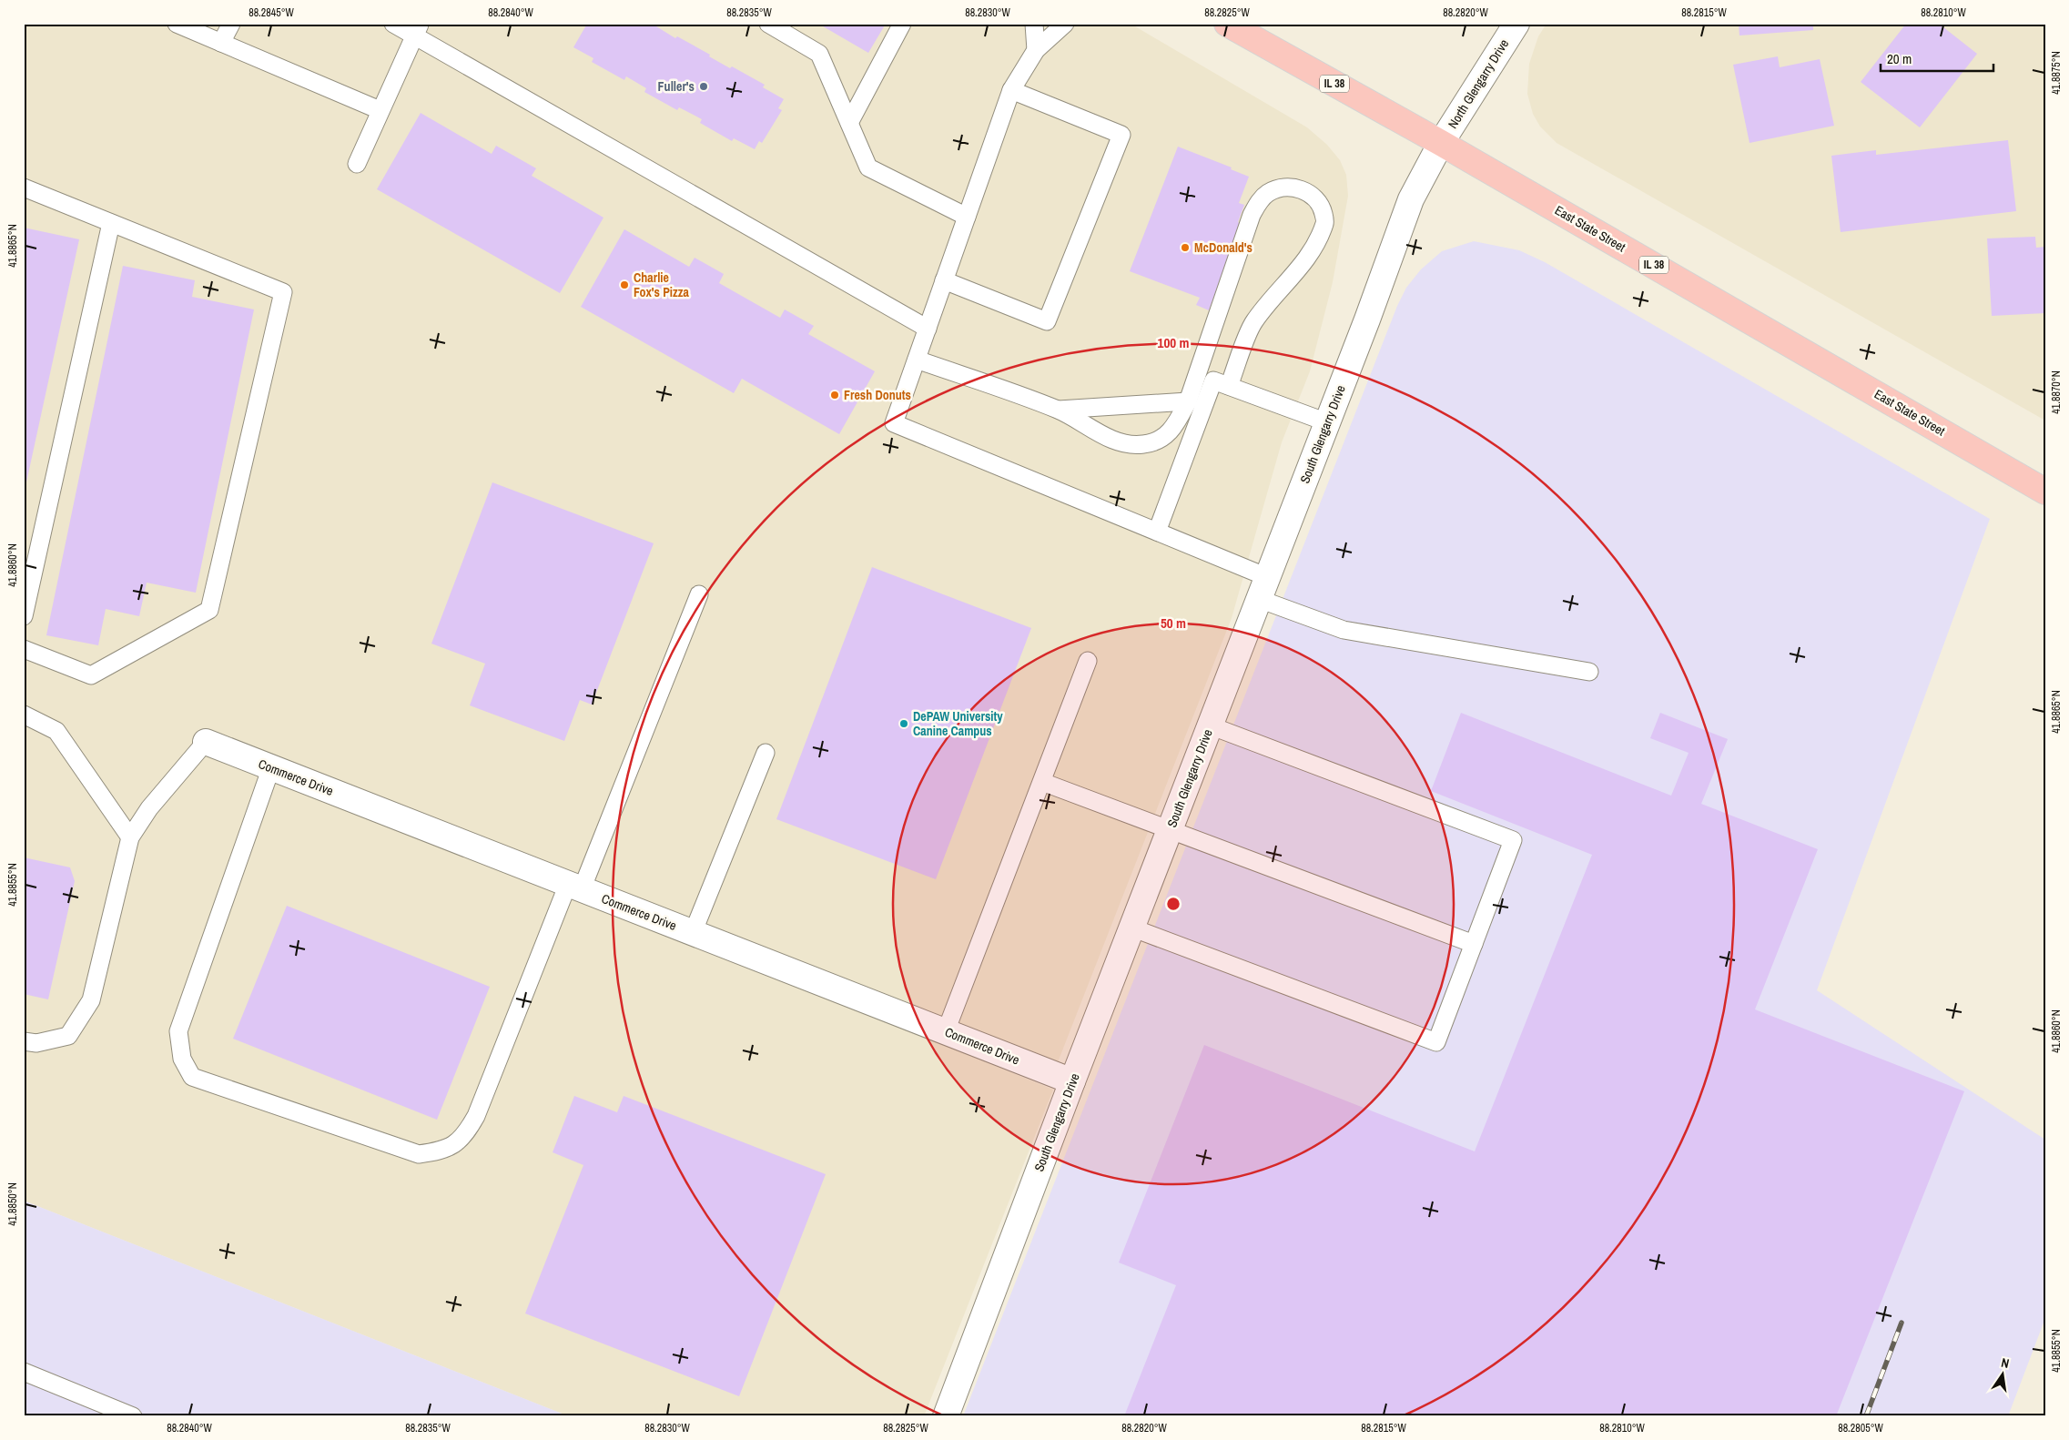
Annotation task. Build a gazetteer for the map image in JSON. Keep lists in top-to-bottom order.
{
  "streets": {
    "main road": ["IL 38", "East State Street"],
    "street": ["North Glengarry Drive", "South Glengarry Drive", "Commerce Drive"]
  },
  "crossings": [
    ["North Glengarry Drive", "East State Street"],
    ["North Glengarry Drive", "South Glengarry Drive"],
    ["East State Street", "South Glengarry Drive"],
    ["South Glengarry Drive", "Commerce Drive"]
  ],
  "places": [
    "Fuller's",
    "McDonald's",
    "Charlie Fox's Pizza",
    "Fresh Donuts",
    "DePAW University Canine Campus"
  ],
  "scale_bar": "20 m",
  "north": "top",
  "coordinates": [
    "88.2845°W",
    "88.2840°W",
    "88.2835°W",
    "88.2830°W",
    "88.2825°W",
    "88.2820°W",
    "88.2815°W",
    "88.2810°W",
    "41.8875°N",
    "41.8865°N",
    "41.8870°N",
    "41.8860°N",
    "41.8855°N",
    "41.8850°N",
    "88.2805°W"
  ],
  "rings": ["100 m", "50 m"]
}
